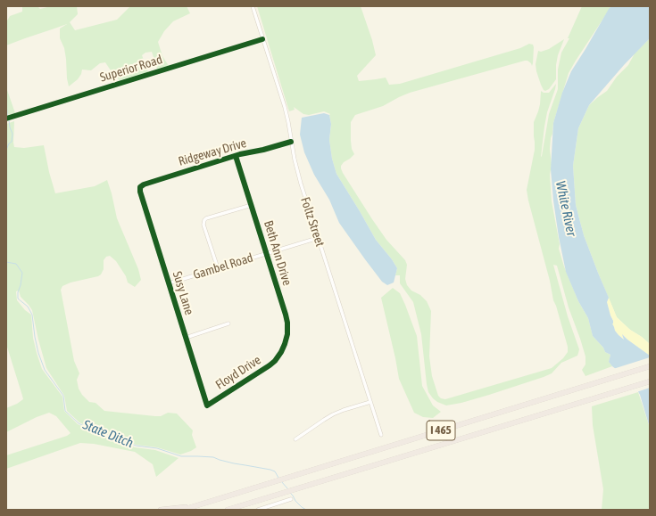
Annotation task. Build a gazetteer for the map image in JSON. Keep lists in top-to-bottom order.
{
  "streets": {
    "highway": ["I 465"],
    "street": [
      "Superior Road",
      "Ridgeway Drive",
      "Foltz Street",
      "Beth Ann Drive",
      "Gambel Road",
      "Susy Lane",
      "Floyd Drive"
    ]
  },
  "crossings": [
    ["Superior Road", "Foltz Street"],
    ["Ridgeway Drive", "Foltz Street"],
    ["Ridgeway Drive", "Beth Ann Drive"],
    ["Ridgeway Drive", "Susy Lane"],
    ["Foltz Street", "Gambel Road"],
    ["Beth Ann Drive", "Gambel Road"],
    ["Beth Ann Drive", "Floyd Drive"],
    ["Gambel Road", "Susy Lane"],
    ["Susy Lane", "Floyd Drive"]
  ],
  "water": ["White River", "State Ditch"]
}
